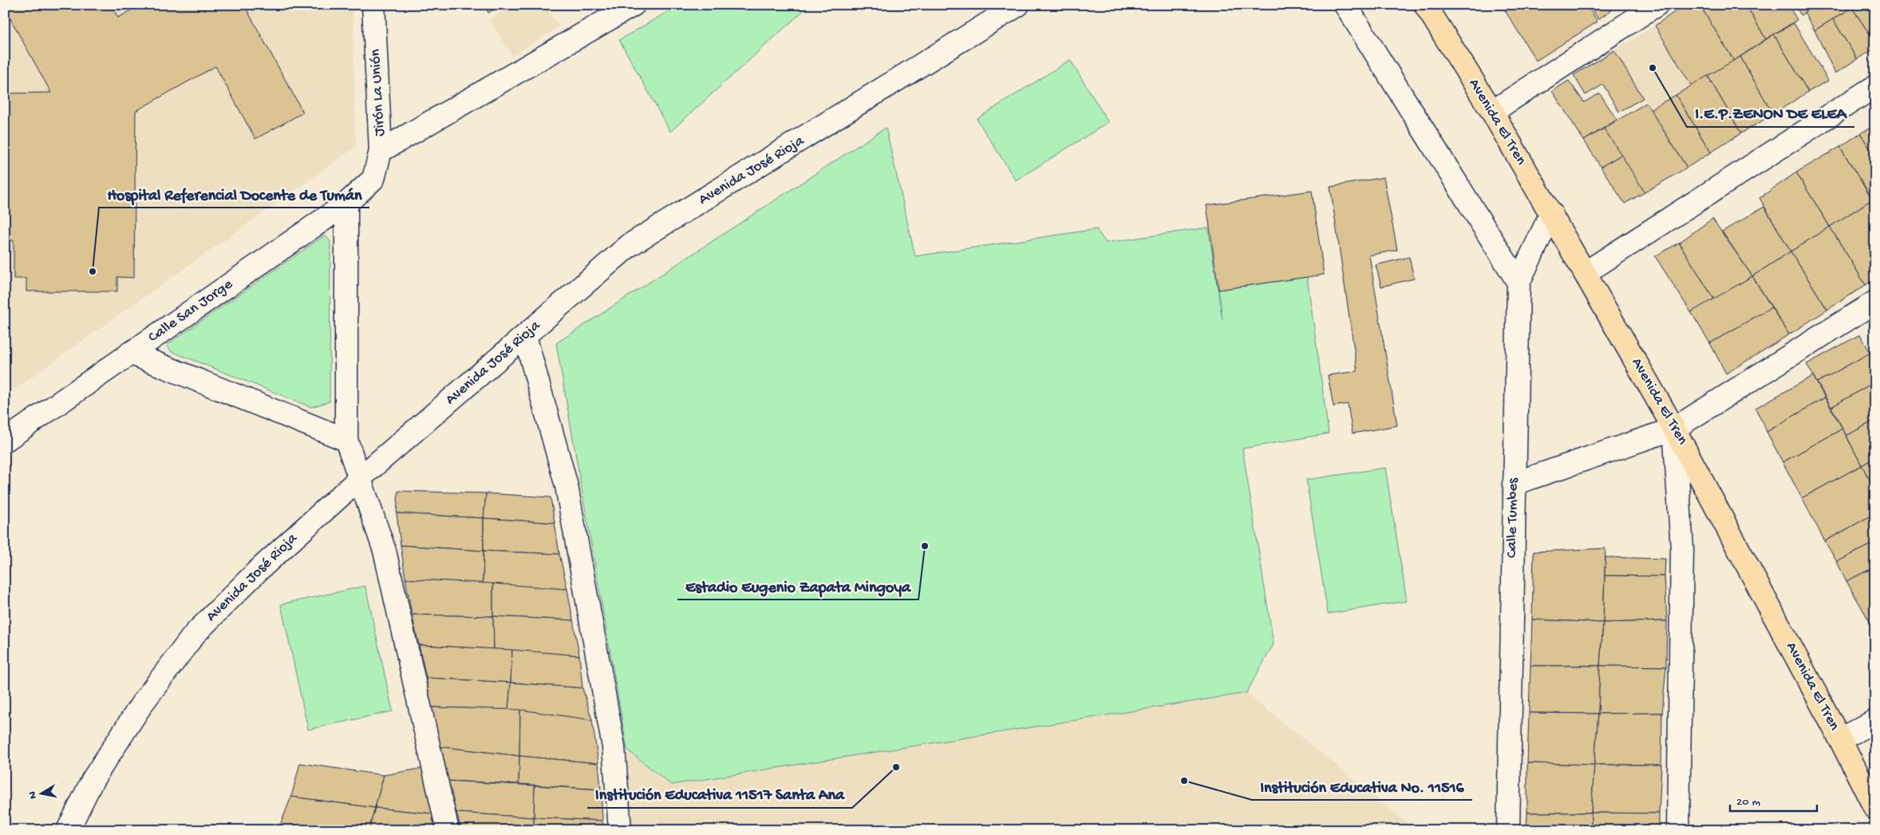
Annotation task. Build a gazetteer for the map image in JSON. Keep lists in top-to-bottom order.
{
  "streets": {
    "main road": ["Avenida El Tren"],
    "street": [
      "Jirón La Unión",
      "Avenida José Rioja",
      "Calle San Jorge",
      "Calle Tumbes"
    ]
  },
  "crossings": [
    ["Jirón La Unión", "Calle San Jorge"],
    ["Avenida El Tren", "Calle Tumbes"]
  ],
  "places": [
    "I.E.P.ZENON DE ELEA",
    "Hospital Referencial Docente de Tumán",
    "Estadio Eugenio Zapata Mingoya",
    "Institución Educativa 11517 Santa Ana",
    "Institución Educativa No. 11516"
  ],
  "scale_bar": "20 m",
  "north": "left"
}
